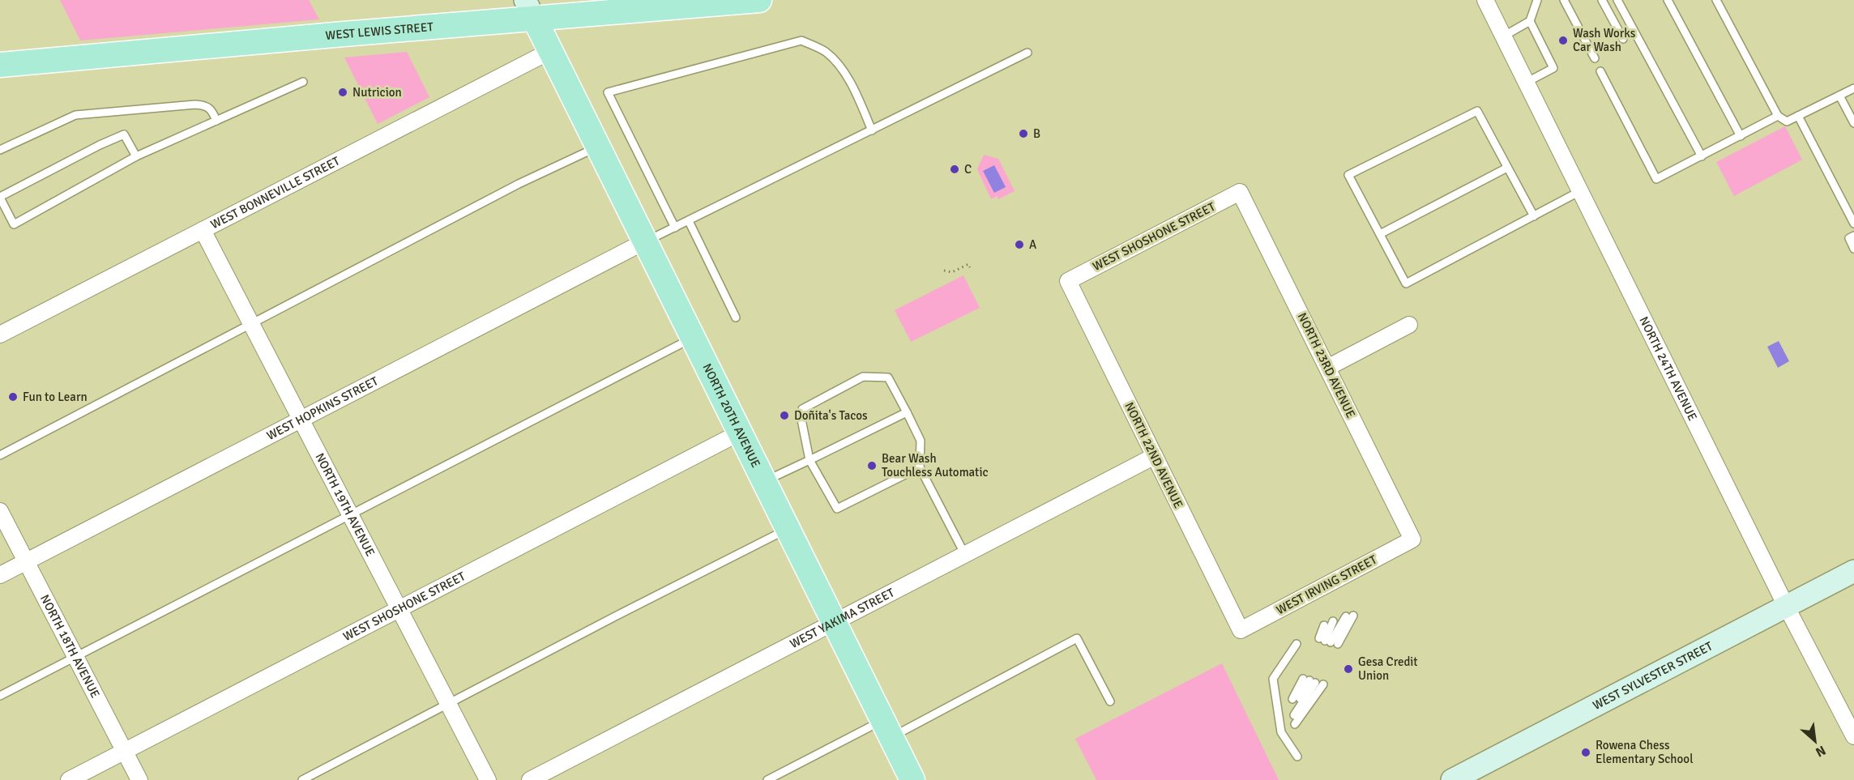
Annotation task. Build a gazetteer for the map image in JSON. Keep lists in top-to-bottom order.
{
  "streets": {
    "main road": ["WEST LEWIS STREET", "NORTH 20TH AVENUE"],
    "street": [
      "WEST BONNEVILLE STREET",
      "WEST SHOSHONE STREET",
      "NORTH 23RD AVENUE",
      "NORTH 24TH AVENUE",
      "WEST HOPKINS STREET",
      "NORTH 22ND AVENUE",
      "NORTH 19TH AVENUE",
      "WEST IRVING STREET",
      "WEST YAKIMA STREET",
      "NORTH 18TH AVENUE",
      "WEST SYLVESTER STREET"
    ]
  },
  "crossings": [
    ["WEST LEWIS STREET", "NORTH 20TH AVENUE"],
    ["WEST BONNEVILLE STREET", "NORTH 20TH AVENUE"],
    ["WEST BONNEVILLE STREET", "NORTH 19TH AVENUE"],
    ["WEST SHOSHONE STREET", "NORTH 23RD AVENUE"],
    ["WEST SHOSHONE STREET", "NORTH 20TH AVENUE"],
    ["WEST SHOSHONE STREET", "NORTH 22ND AVENUE"],
    ["WEST SHOSHONE STREET", "NORTH 19TH AVENUE"],
    ["WEST SHOSHONE STREET", "NORTH 18TH AVENUE"],
    ["NORTH 23RD AVENUE", "WEST IRVING STREET"],
    ["NORTH 24TH AVENUE", "WEST SYLVESTER STREET"],
    ["WEST HOPKINS STREET", "NORTH 20TH AVENUE"],
    ["WEST HOPKINS STREET", "NORTH 19TH AVENUE"],
    ["WEST HOPKINS STREET", "NORTH 18TH AVENUE"],
    ["NORTH 20TH AVENUE", "WEST YAKIMA STREET"],
    ["NORTH 22ND AVENUE", "WEST IRVING STREET"],
    ["NORTH 22ND AVENUE", "WEST YAKIMA STREET"]
  ],
  "places": [
    "Wash Works Car Wash",
    "Nutricion",
    "B",
    "C",
    "A",
    "Fun to Learn",
    "Doñita's Tacos",
    "Bear Wash Touchless Automatic",
    "Gesa Credit Union",
    "Rowena Chess Elementary School"
  ],
  "north": "bottom right"
}
